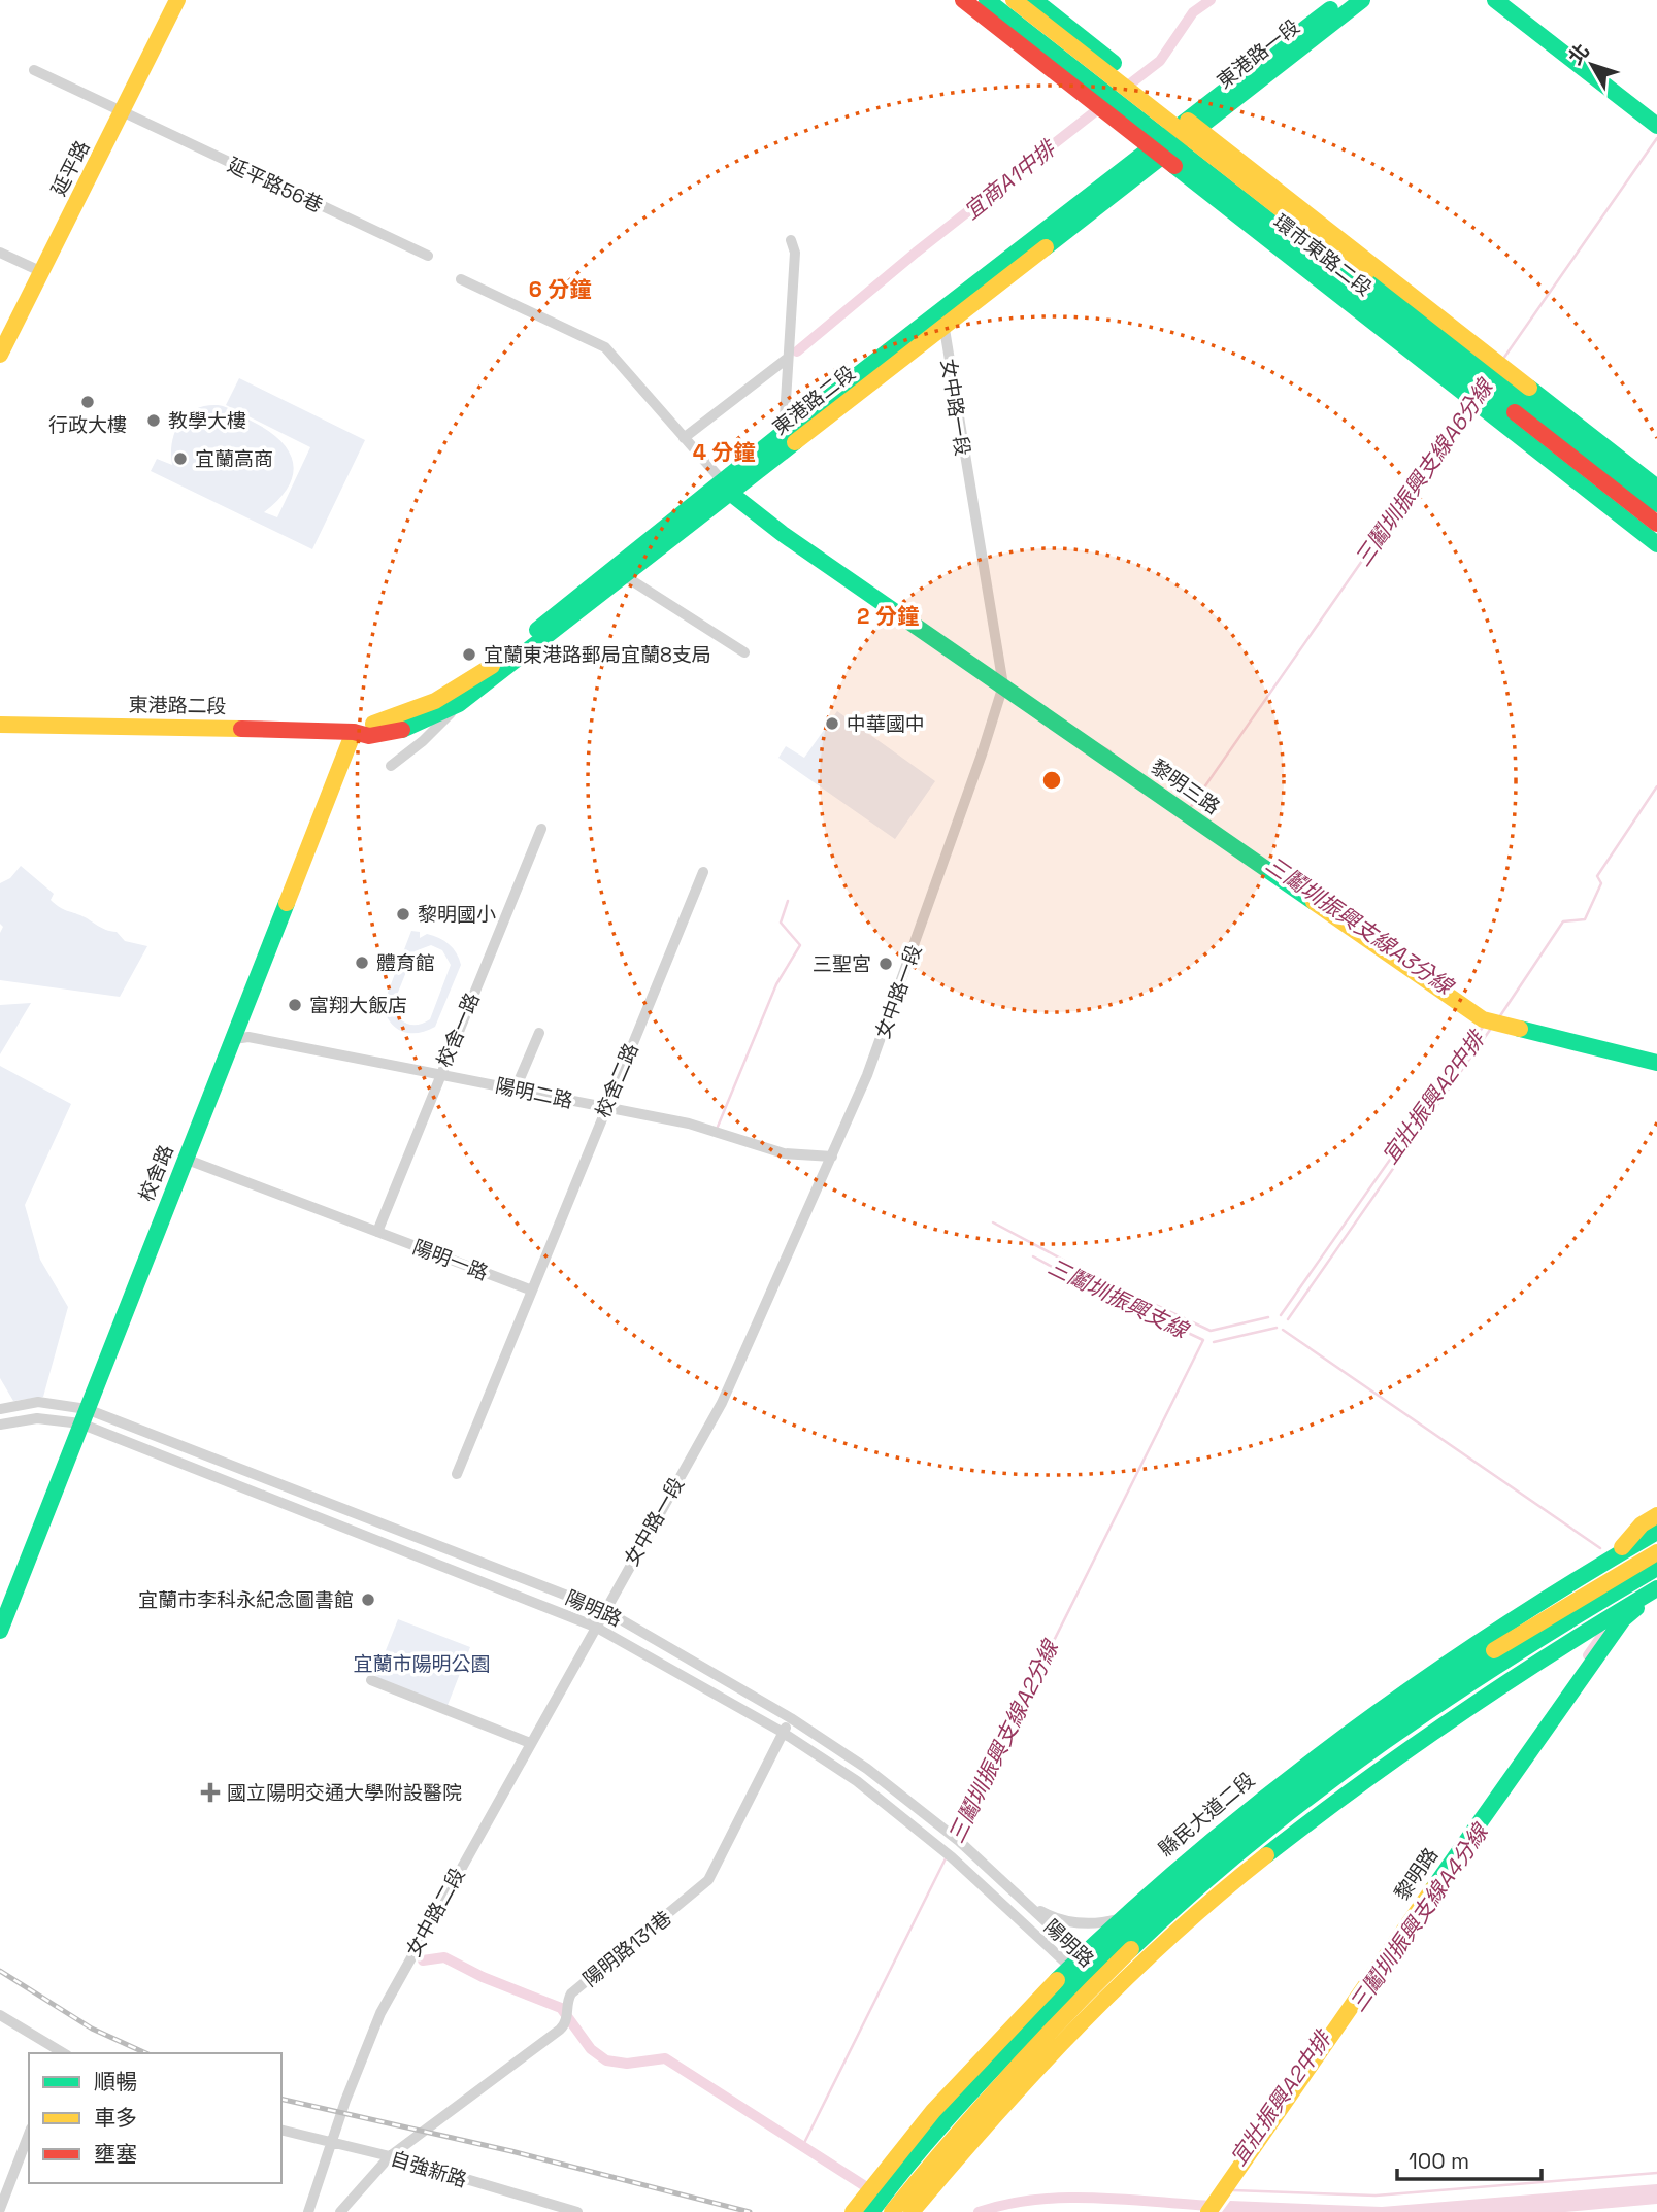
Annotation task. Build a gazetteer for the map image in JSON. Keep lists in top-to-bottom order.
{
  "streets": {
    "main road": [
      "東港路一段",
      "延平路",
      "環市東路二段",
      "東港路二段",
      "黎明三路",
      "校舍路",
      "縣民大道二段",
      "黎明路"
    ],
    "street": [
      "延平路56巷",
      "女中路一段",
      "校舍一路",
      "校舍二路",
      "陽明二路",
      "陽明一路",
      "陽明路",
      "女中路二段",
      "陽明路131巷",
      "自強新路"
    ]
  },
  "crossings": [
    ["東港路一段", "環市東路二段"],
    ["東港路一段", "東港路二段"],
    ["延平路", "延平路56巷"],
    ["環市東路二段", "東港路二段"],
    ["東港路二段", "女中路一段"],
    ["東港路二段", "黎明三路"],
    ["東港路二段", "校舍路"],
    ["女中路一段", "黎明三路"],
    ["女中路一段", "陽明二路"],
    ["女中路一段", "陽明路"],
    ["女中路一段", "女中路二段"],
    ["校舍一路", "陽明二路"],
    ["校舍一路", "陽明一路"],
    ["校舍二路", "陽明二路"],
    ["校舍二路", "陽明一路"],
    ["陽明二路", "校舍路"],
    ["校舍路", "陽明一路"],
    ["校舍路", "陽明路"],
    ["陽明路", "縣民大道二段"],
    ["陽明路", "女中路二段"],
    ["陽明路", "陽明路131巷"],
    ["縣民大道二段", "黎明路"],
    ["女中路二段", "自強新路"],
    ["陽明路131巷", "自強新路"]
  ],
  "water": [
    "宜商A1中排",
    "三鬮圳振興支線A6分線",
    "三鬮圳振興支線A3分線",
    "宜壯振興A2中排",
    "三鬮圳振興支線",
    "三鬮圳振興支線A2分線",
    "三鬮圳振興支線A4分線"
  ],
  "parks": ["宜蘭市陽明公園"],
  "places": {
    "other": [
      "行政大樓",
      "教學大樓",
      "宜蘭高商",
      "宜蘭東港路郵局宜蘭8支局",
      "中華國中",
      "黎明國小",
      "體育館",
      "三聖宮",
      "富翔大飯店",
      "宜蘭市李科永紀念圖書館"
    ],
    "health": ["國立陽明交通大學附設醫院"]
  },
  "legend": ["順暢", "車多", "壅塞"],
  "scale_bar": "100 m",
  "north": "top left",
  "rings": ["6 分鐘", "4 分鐘", "2 分鐘"]
}
